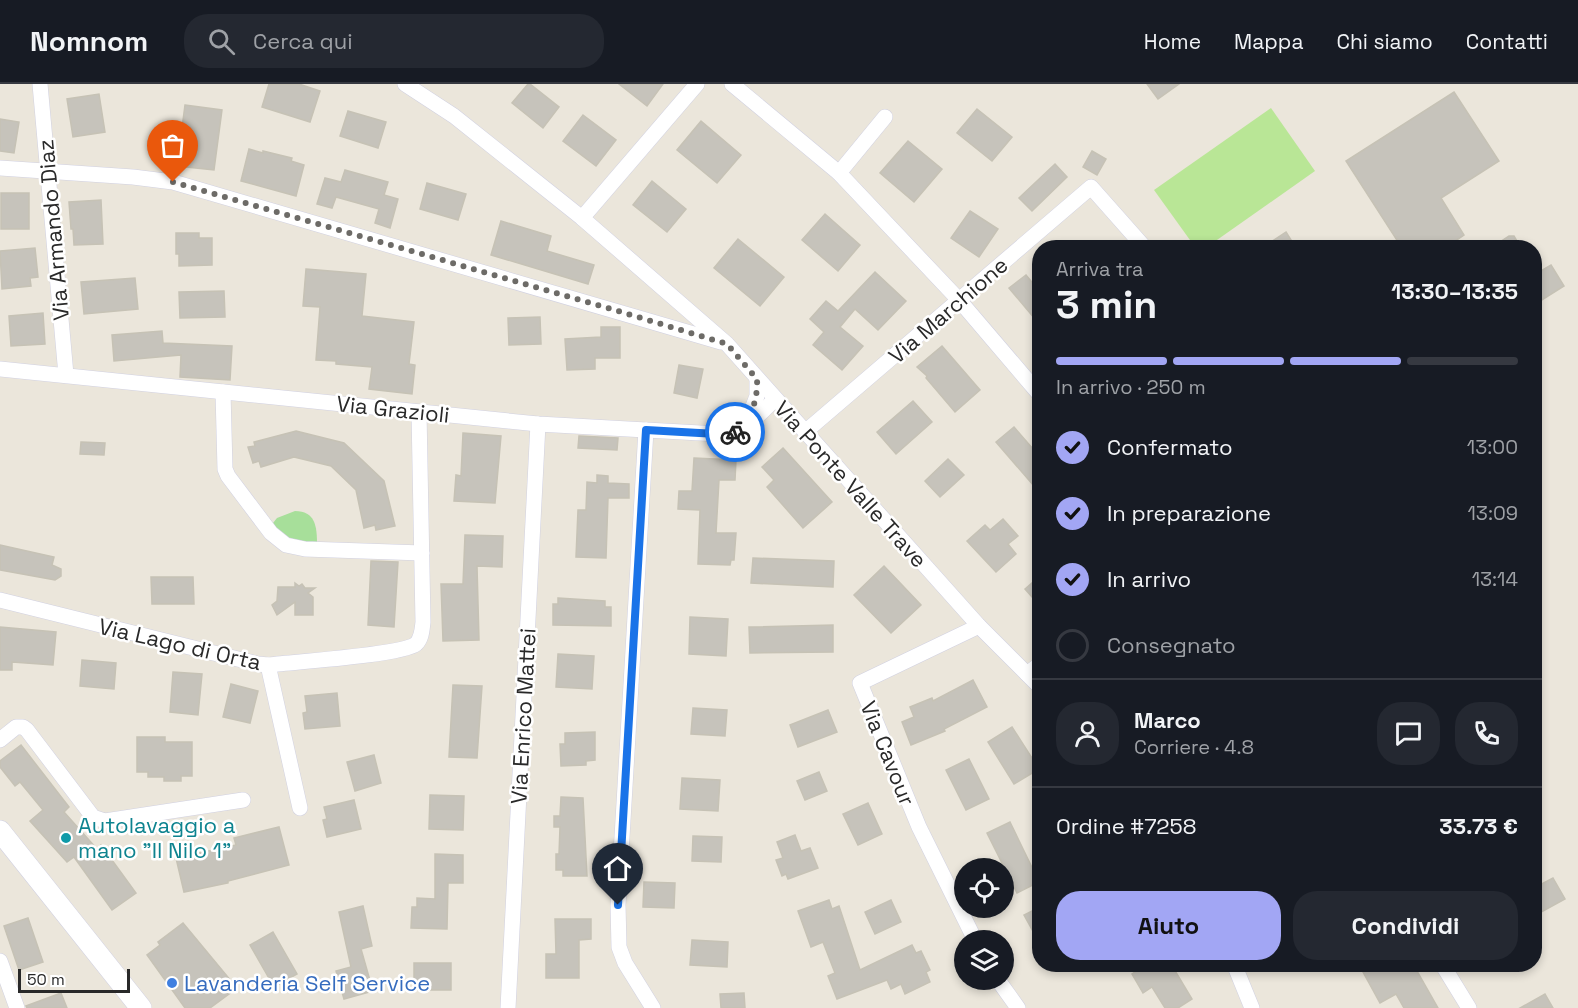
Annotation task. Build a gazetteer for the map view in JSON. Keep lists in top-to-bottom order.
{
  "streets": {
    "street": [
      "Via Armando Diaz",
      "Via Marchione",
      "Via Grazioli",
      "Via Ponte Valle Trave",
      "Via Lago di Orta",
      "Via Enrico Mattei",
      "Via Cavour"
    ]
  },
  "crossings": [
    ["Via Armando Diaz", "Via Grazioli"],
    ["Via Marchione", "Via Ponte Valle Trave"],
    ["Via Grazioli", "Via Lago di Orta"],
    ["Via Grazioli", "Via Enrico Mattei"],
    ["Via Ponte Valle Trave", "Via Cavour"]
  ],
  "places": ["Autolavaggio a mano \"Il Nilo 1\"", "Lavanderia Self Service"],
  "scale_bar": "50 m",
  "page": {
    "header": "Nomnom",
    "search": "Cerca qui",
    "nav": [
      "Home",
      "Mappa",
      "Chi siamo",
      "Contatti"
    ],
    "heading": ["3 min", "Arriva tra", "13:30–13:35"],
    "panel": [
      "Marco",
      "Corriere · 4.8",
      "Ordine #7258",
      "33.73 €"
    ],
    "bar": "In arrivo · 250 m",
    "list": [
      ["Confermato", "13:00"],
      ["In preparazione", "13:09"],
      ["In arrivo", "13:14"],
      "Consegnato"
    ],
    "buttons": ["Aiuto", "Condividi"],
    "scale": "50 m"
  }
}
